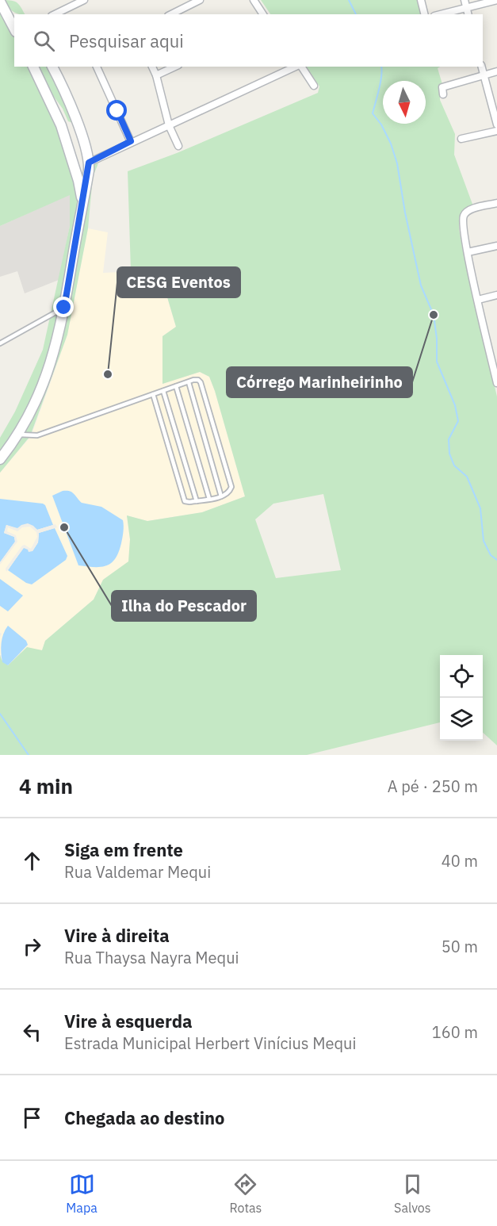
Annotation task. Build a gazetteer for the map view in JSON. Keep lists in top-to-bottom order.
{
  "places": ["Córrego Marinheirinho", "CESG Eventos", "Ilha do Pescador"],
  "north": "bottom",
  "page": {
    "search": "Pesquisar aqui",
    "heading": ["4 min", "A pé · 250 m"],
    "list": [
      ["Siga em frente", "Rua Valdemar Mequi", "40 m"],
      ["Vire à direita", "Rua Thaysa Nayra Mequi", "50 m"],
      ["Vire à esquerda", "Estrada Municipal Herbert Vinícius Mequi", "160 m"],
      "Chegada ao destino"
    ],
    "nav": ["Mapa", "Rotas", "Salvos"]
  }
}
